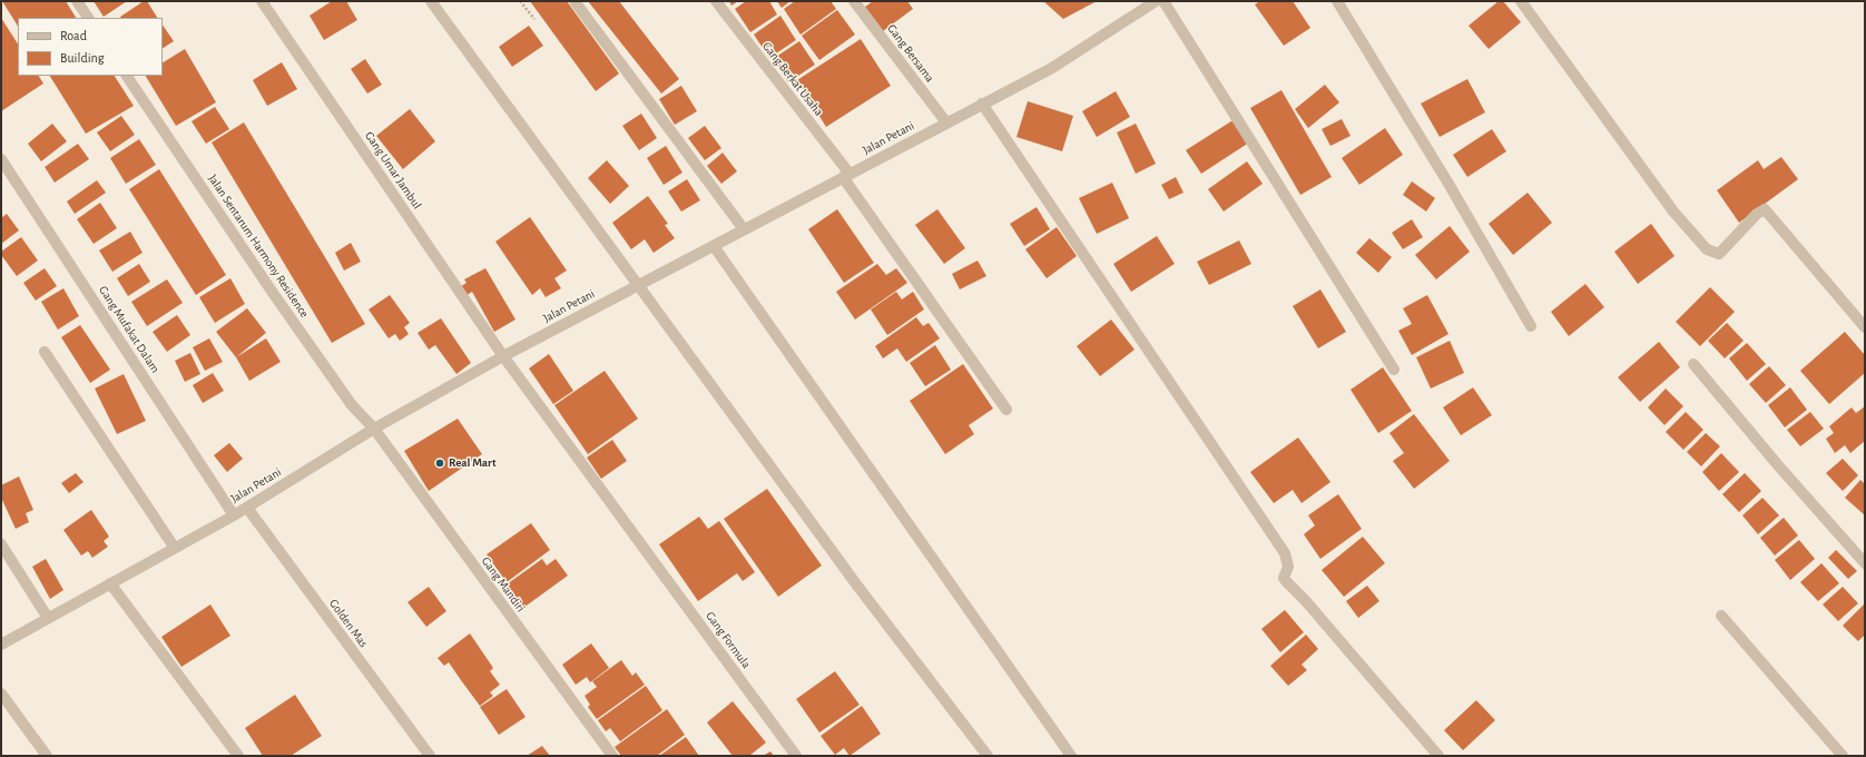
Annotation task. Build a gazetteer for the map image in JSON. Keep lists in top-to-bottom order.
{
  "streets": {
    "street": [
      "Gang Bersama",
      "Gang Berkat Usaha",
      "Jalan Petani",
      "Gang Umar Jambul",
      "Jalan Sentarum Harmony Residence",
      "Gang Mufakat Dalam",
      "Gang Mandiri",
      "Golden Mas",
      "Gang Formula"
    ]
  },
  "crossings": [
    ["Gang Bersama", "Jalan Petani"],
    ["Gang Berkat Usaha", "Jalan Petani"],
    ["Jalan Petani", "Gang Umar Jambul"],
    ["Jalan Petani", "Jalan Sentarum Harmony Residence"],
    ["Jalan Petani", "Gang Mufakat Dalam"],
    ["Jalan Petani", "Gang Mandiri"],
    ["Jalan Petani", "Golden Mas"],
    ["Gang Umar Jambul", "Gang Formula"],
    ["Jalan Sentarum Harmony Residence", "Gang Mandiri"]
  ],
  "places": ["Real Mart"],
  "legend": ["Road", "Building"]
}
